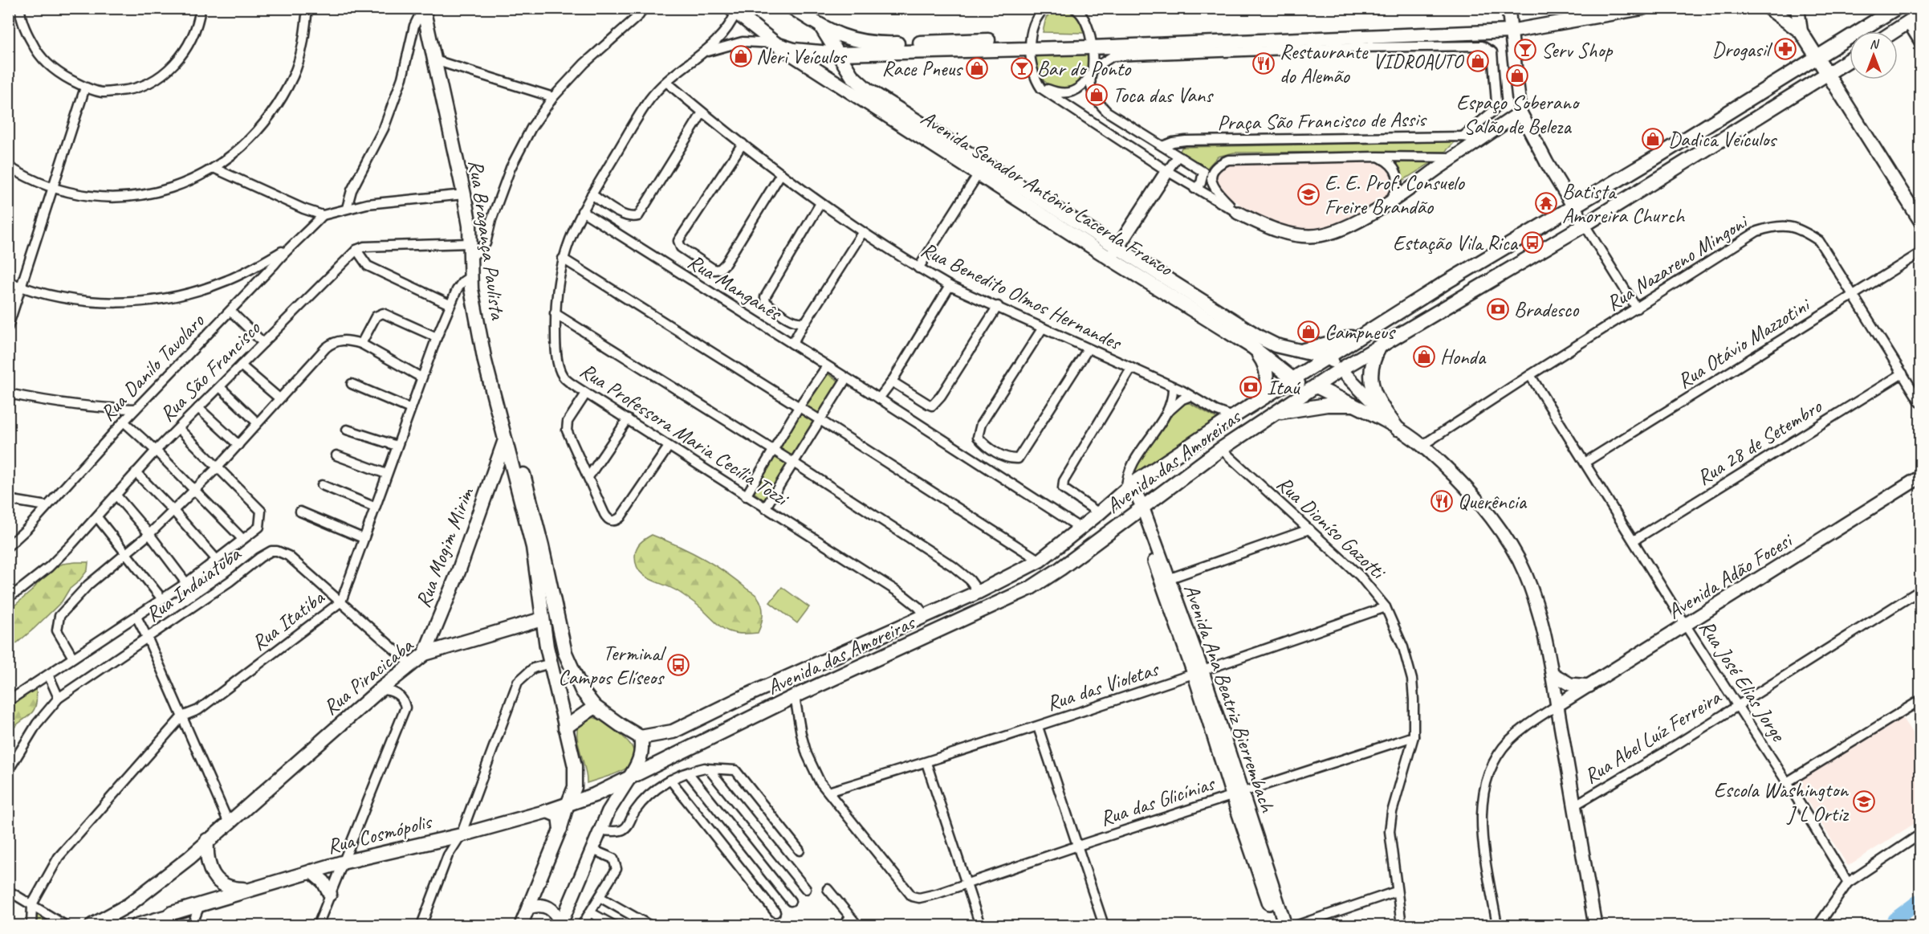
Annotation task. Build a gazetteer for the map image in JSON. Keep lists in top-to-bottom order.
{
  "streets": {
    "main road": [
      "Avenida Senador Antônio Lacerda Franco",
      "Rua Bragança Paulista",
      "Avenida das Amoreiras",
      "Rua Mogim Mirim",
      "Rua Piracicaba",
      "Rua Cosmópolis"
    ],
    "street": [
      "Praça São Francisco de Assis",
      "Rua Nazareno Mingoni",
      "Rua Manganês",
      "Rua Benedito Olmos Hernandes",
      "Rua Otávio Mazzotini",
      "Rua Danilo Tavolaro",
      "Rua São Francisco",
      "Rua Professora Maria Cecília Tozzi",
      "Rua 28 de Setembro",
      "Rua Dioníso Gazotti",
      "Avenida Adão Focesi",
      "Rua Indaiatuba",
      "Rua Itatiba",
      "Rua José Elias Jorge",
      "Rua das Violetas",
      "Avenida Ana Beatriz Bierrembach",
      "Rua Abel Luíz Ferreira",
      "Rua das Glicínias"
    ]
  },
  "crossings": [
    ["Avenida Senador Antônio Lacerda Franco", "Rua Professora Maria Cecília Tozzi"],
    ["Avenida Senador Antônio Lacerda Franco", "Avenida das Amoreiras"],
    ["Rua Bragança Paulista", "Avenida das Amoreiras"],
    ["Rua Bragança Paulista", "Rua Mogim Mirim"],
    ["Rua Bragança Paulista", "Rua Itatiba"],
    ["Rua Bragança Paulista", "Rua Piracicaba"],
    ["Rua Nazareno Mingoni", "Rua Otávio Mazzotini"],
    ["Rua Nazareno Mingoni", "Rua 28 de Setembro"],
    ["Rua Nazareno Mingoni", "Rua José Elias Jorge"],
    ["Rua Manganês", "Rua Professora Maria Cecília Tozzi"],
    ["Rua Manganês", "Avenida das Amoreiras"],
    ["Rua Benedito Olmos Hernandes", "Rua Professora Maria Cecília Tozzi"],
    ["Rua Benedito Olmos Hernandes", "Avenida das Amoreiras"],
    ["Rua Otávio Mazzotini", "Rua José Elias Jorge"],
    ["Rua Professora Maria Cecília Tozzi", "Avenida das Amoreiras"],
    ["Rua 28 de Setembro", "Rua José Elias Jorge"],
    ["Avenida das Amoreiras", "Rua Dioníso Gazotti"],
    ["Avenida das Amoreiras", "Avenida Ana Beatriz Bierrembach"],
    ["Avenida das Amoreiras", "Rua Cosmópolis"],
    ["Rua Dioníso Gazotti", "Rua das Violetas"],
    ["Rua Dioníso Gazotti", "Rua das Glicínias"],
    ["Rua Mogim Mirim", "Rua Piracicaba"],
    ["Avenida Adão Focesi", "Rua José Elias Jorge"],
    ["Rua Indaiatuba", "Rua Itatiba"],
    ["Rua Indaiatuba", "Rua Piracicaba"],
    ["Rua José Elias Jorge", "Rua Abel Luíz Ferreira"],
    ["Rua das Violetas", "Avenida Ana Beatriz Bierrembach"],
    ["Rua das Violetas", "Rua das Glicínias"],
    ["Avenida Ana Beatriz Bierrembach", "Rua das Glicínias"]
  ],
  "places": {
    "pharmacy": ["Drogasil"],
    "bar": ["Serv Shop", "Bar do Ponto"],
    "shop": [
      "Neri Veículos",
      "VIDROAUTO",
      "Race Pneus",
      "Espaço Soberano Salão de Beleza",
      "Toca das Vans",
      "Dadica Veículos",
      "Campneus",
      "Honda"
    ],
    "restaurant": ["Restaurante do Alemão", "Querência"],
    "school or university": ["E. E. Prof. Consuelo Freire Brandão", "Escola Washington J L Ortiz"],
    "temple": ["Batista Amoreira Church"],
    "bus stop": ["Estação Vila Rica", "Terminal Campos Elíseos"],
    "bank": ["Bradesco", "Itaú"]
  },
  "north": "top"
}
